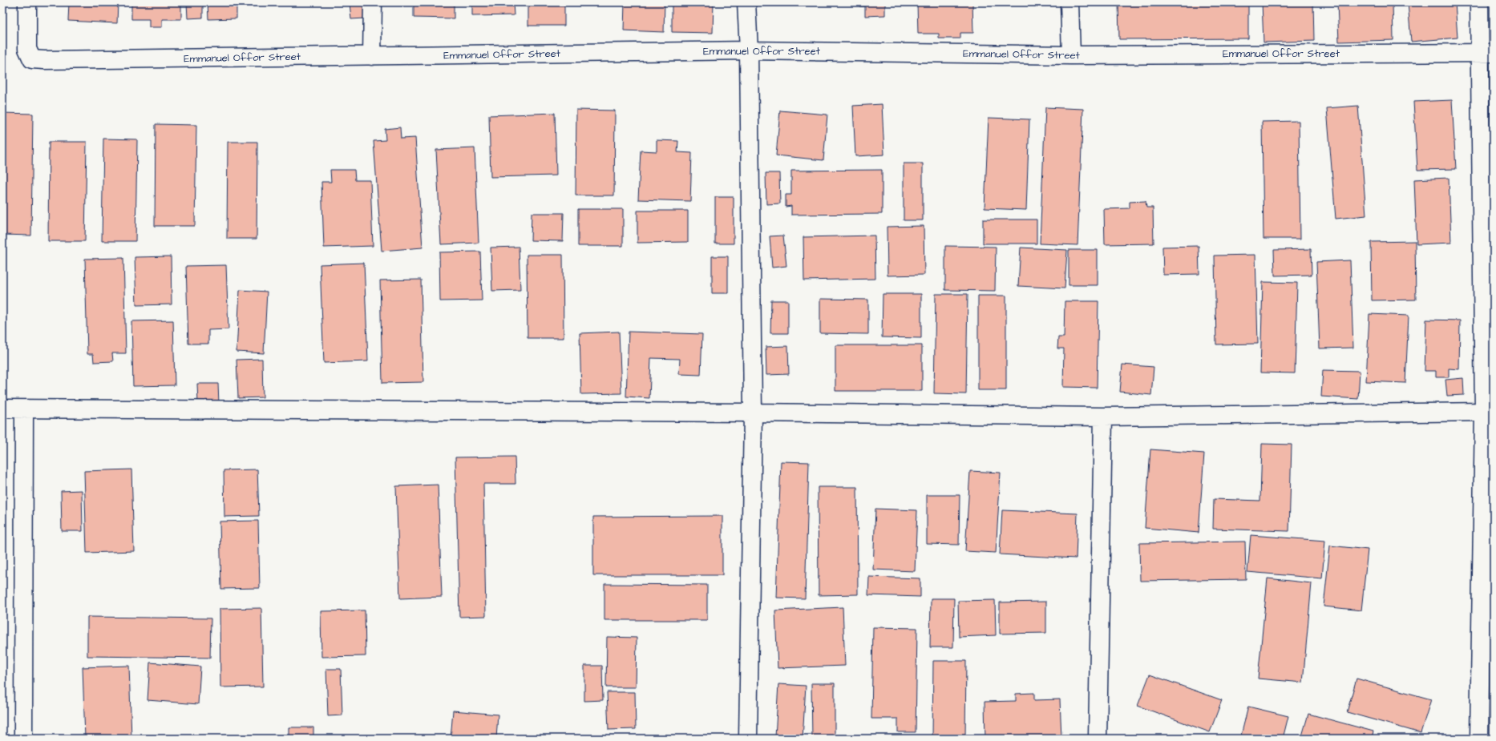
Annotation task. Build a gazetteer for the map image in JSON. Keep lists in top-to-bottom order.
{
  "streets": {
    "street": ["Emmanuel Offor Street"]
  }
}
